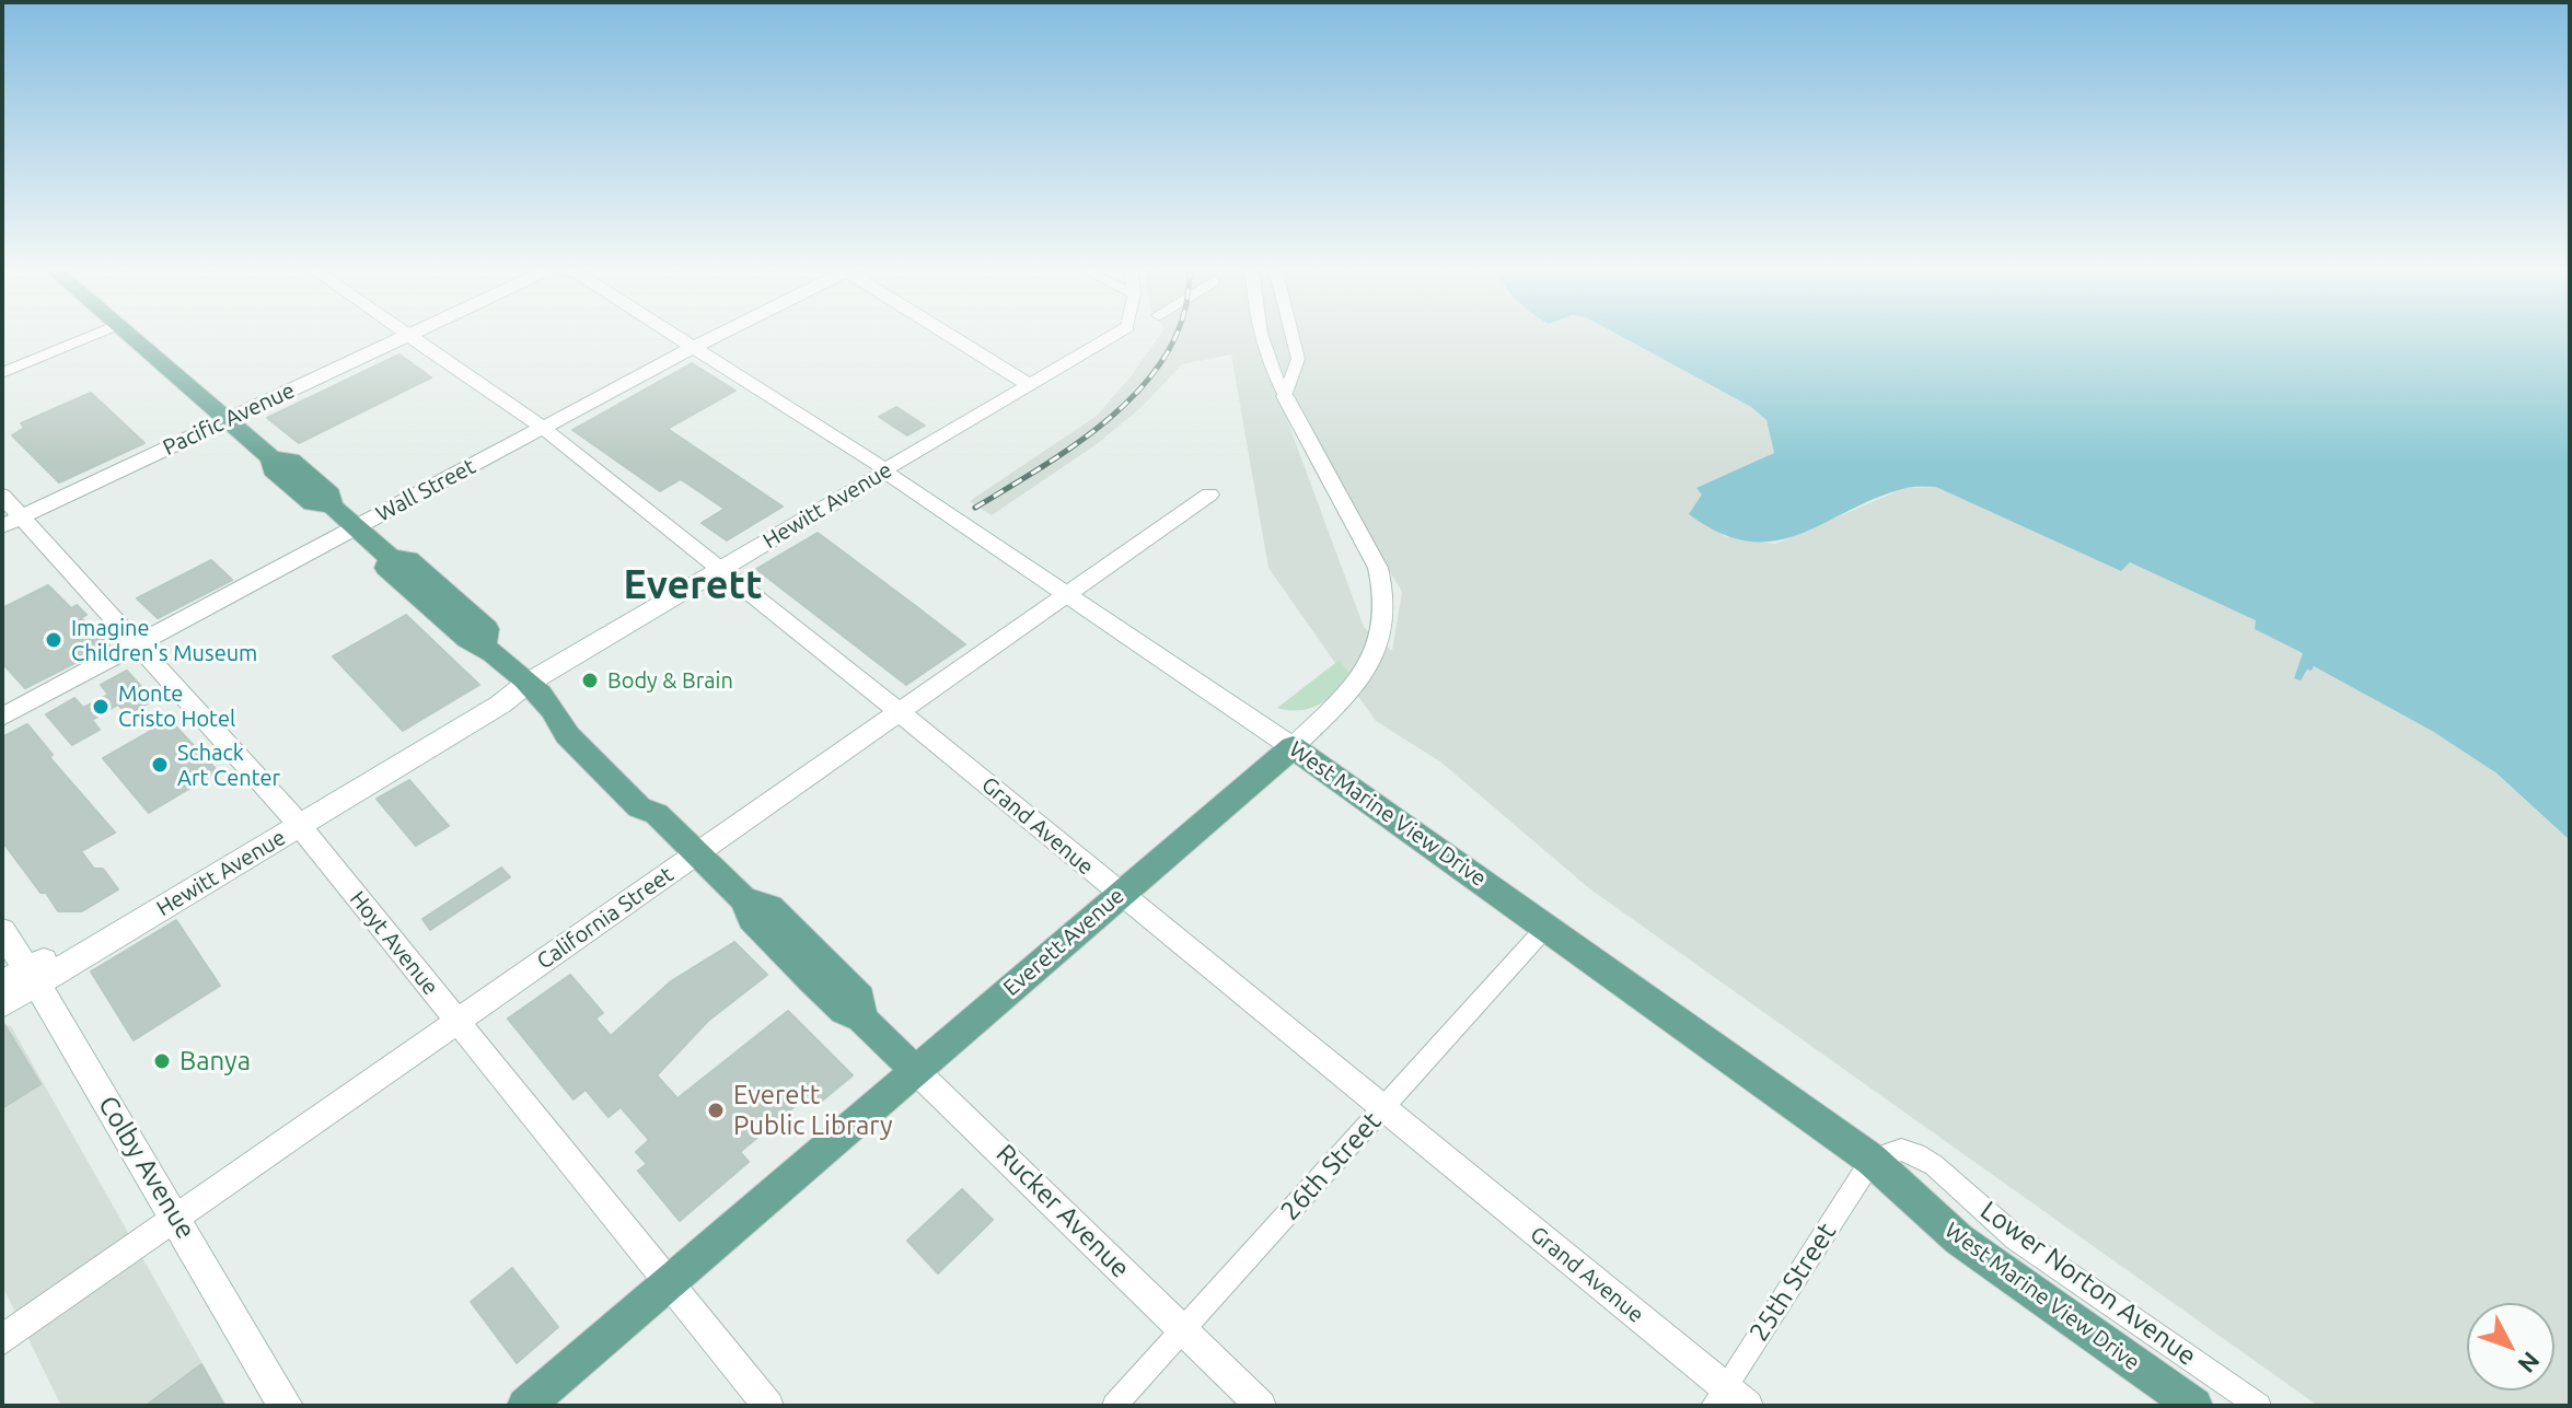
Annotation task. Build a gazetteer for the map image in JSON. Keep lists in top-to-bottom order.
{
  "streets": {
    "main road": [
      "Hewitt Avenue",
      "West Marine View Drive",
      "Everett Avenue",
      "Colby Avenue",
      "Rucker Avenue"
    ],
    "street": [
      "Pacific Avenue",
      "Wall Street",
      "Grand Avenue",
      "California Street",
      "Hoyt Avenue",
      "26th Street",
      "25th Street",
      "Lower Norton Avenue"
    ]
  },
  "crossings": [
    ["Pacific Avenue", "Grand Avenue"],
    ["Pacific Avenue", "Hoyt Avenue"],
    ["Pacific Avenue", "Rucker Avenue"],
    ["Wall Street", "West Marine View Drive"],
    ["Wall Street", "Grand Avenue"],
    ["Wall Street", "Hoyt Avenue"],
    ["Wall Street", "Rucker Avenue"],
    ["Hewitt Avenue", "West Marine View Drive"],
    ["Hewitt Avenue", "Grand Avenue"],
    ["Hewitt Avenue", "Hoyt Avenue"],
    ["Hewitt Avenue", "Colby Avenue"],
    ["Hewitt Avenue", "Rucker Avenue"],
    ["West Marine View Drive", "California Street"],
    ["West Marine View Drive", "Everett Avenue"],
    ["West Marine View Drive", "26th Street"],
    ["West Marine View Drive", "25th Street"],
    ["West Marine View Drive", "Lower Norton Avenue"],
    ["Grand Avenue", "California Street"],
    ["Grand Avenue", "Everett Avenue"],
    ["Grand Avenue", "26th Street"],
    ["Grand Avenue", "25th Street"],
    ["California Street", "Hoyt Avenue"],
    ["California Street", "Colby Avenue"],
    ["California Street", "Rucker Avenue"],
    ["Everett Avenue", "Hoyt Avenue"],
    ["Everett Avenue", "Rucker Avenue"],
    ["26th Street", "Rucker Avenue"],
    ["25th Street", "Lower Norton Avenue"]
  ],
  "districts": ["Everett"],
  "places": [
    "Imagine Children's Museum",
    "Body & Brain",
    "Monte Cristo Hotel",
    "Schack Art Center",
    "Banya",
    "Everett Public Library"
  ],
  "north": "bottom right"
}
